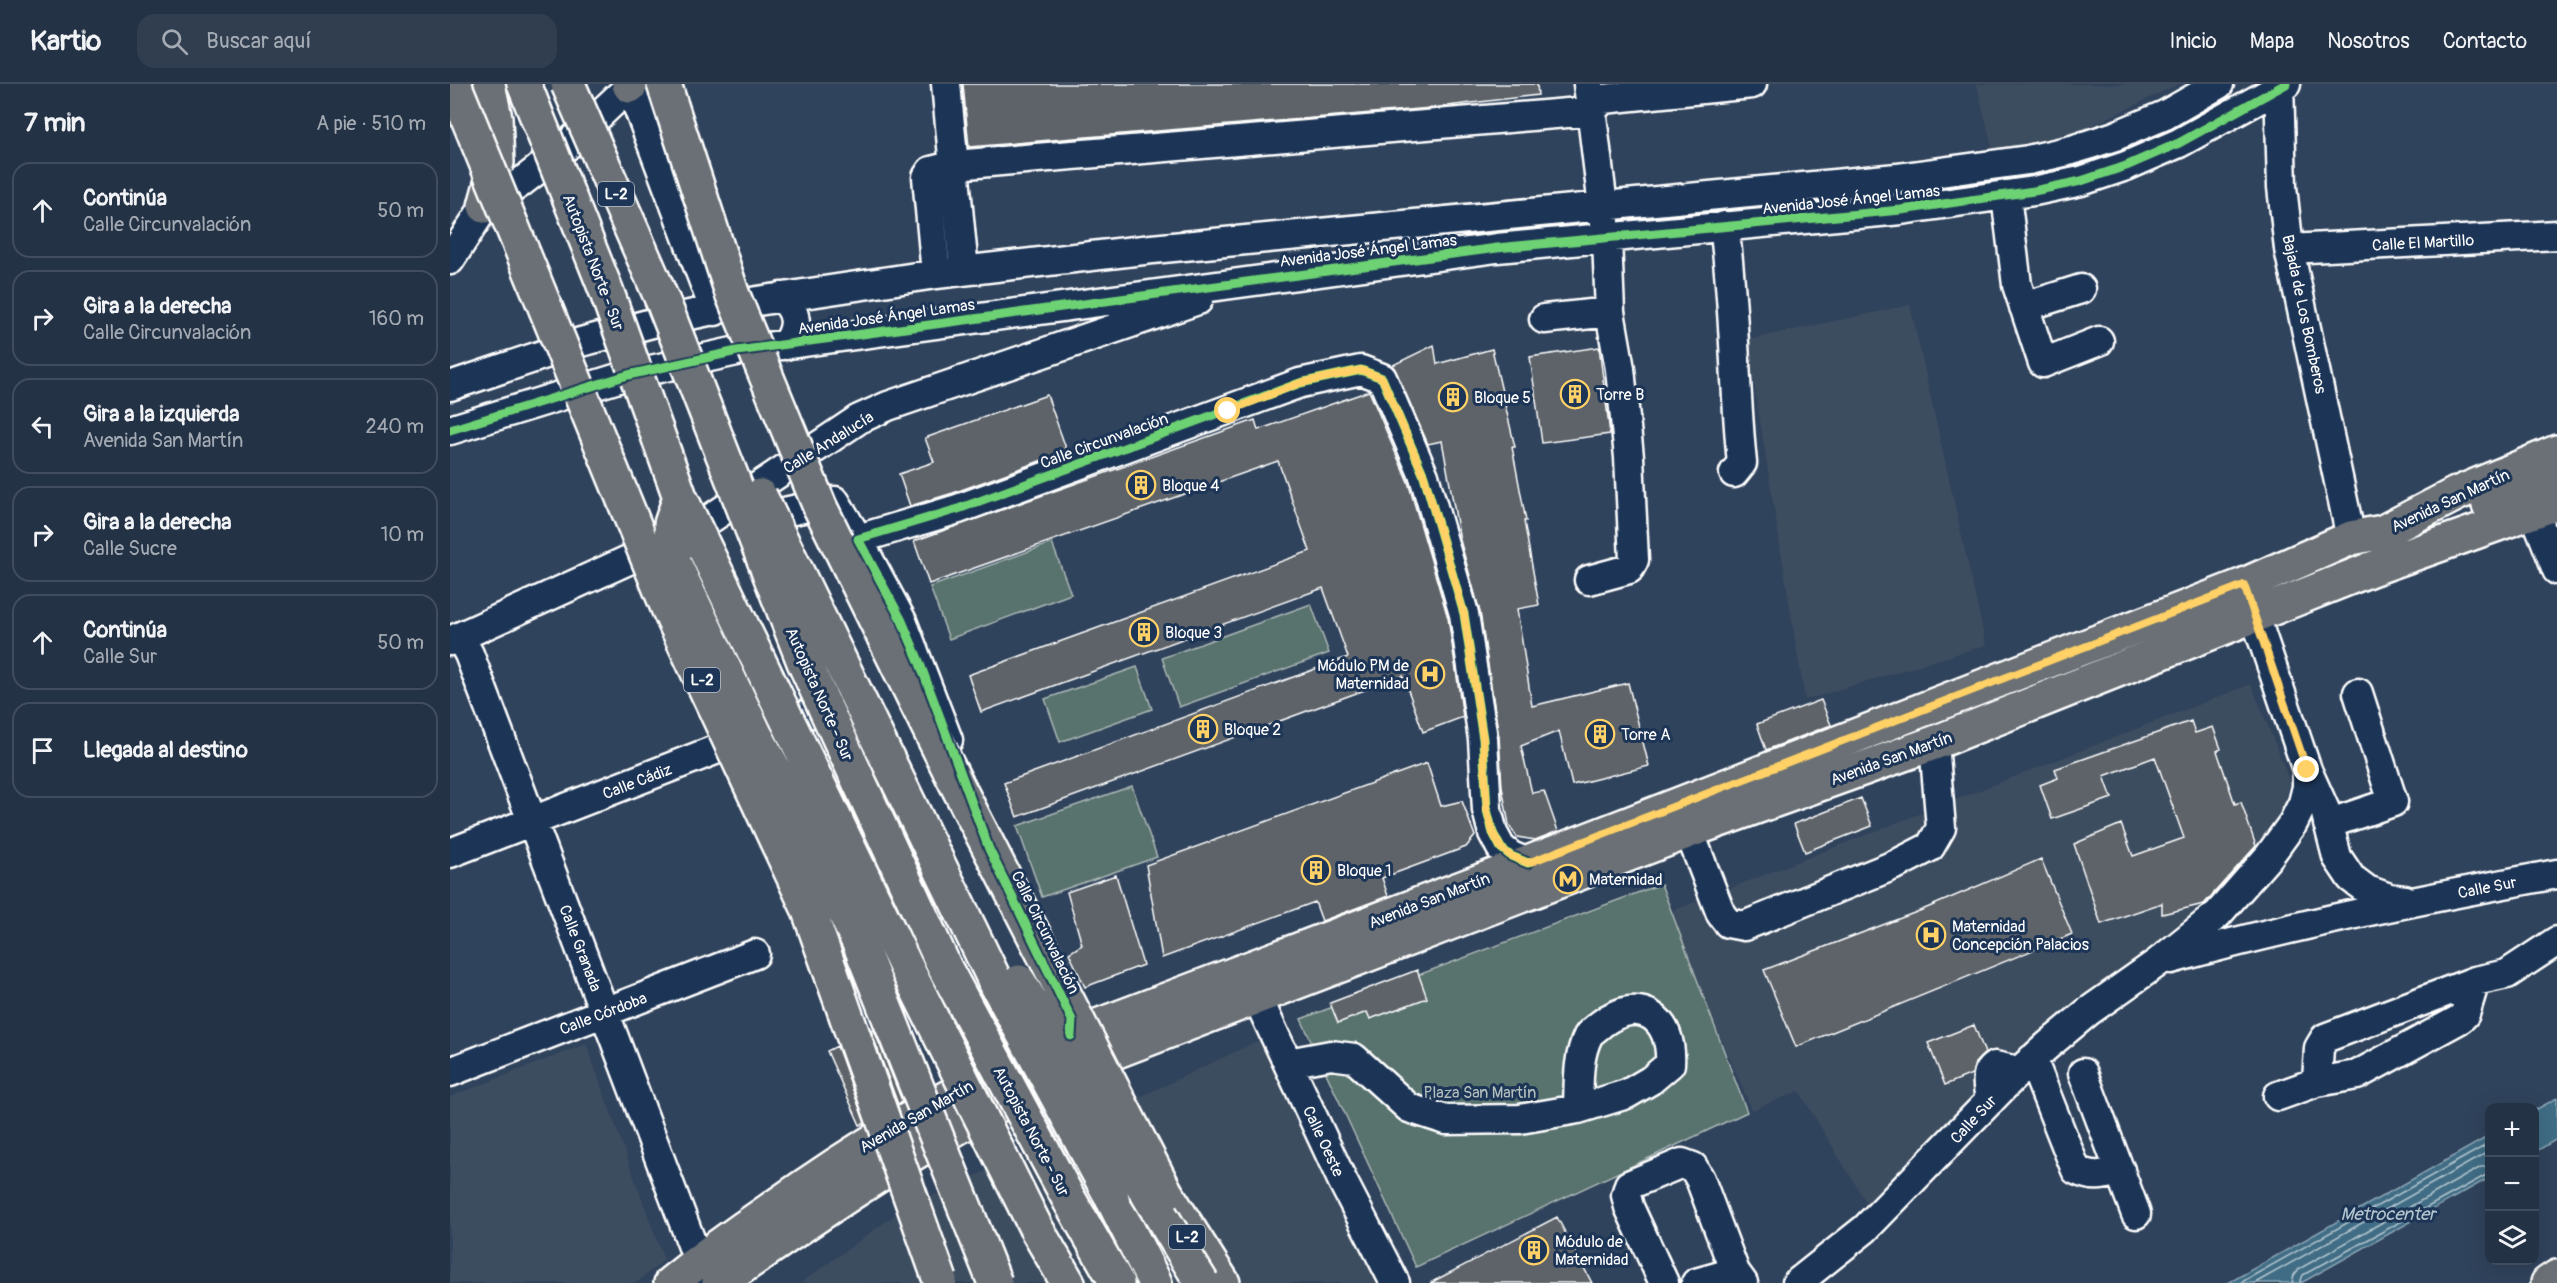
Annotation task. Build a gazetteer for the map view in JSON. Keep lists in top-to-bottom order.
{
  "streets": {
    "main road": ["L-2", "Autopista Norte - Sur", "Avenida San Martín"],
    "street": [
      "Avenida José Ángel Lamas",
      "Calle El Martillo",
      "Bajada de Los Bomberos",
      "Calle Circunvalación",
      "Calle Andalucía",
      "Calle Cádiz",
      "Calle Sur",
      "Calle Granada",
      "Calle Córdoba",
      "Calle Oeste"
    ]
  },
  "crossings": [
    ["L-2", "Autopista Norte - Sur"],
    ["Avenida José Ángel Lamas", "Bajada de Los Bomberos"],
    ["Avenida José Ángel Lamas", "Calle Andalucía"],
    ["Calle El Martillo", "Bajada de Los Bomberos"],
    ["Bajada de Los Bomberos", "Avenida San Martín"],
    ["Calle Circunvalación", "Avenida San Martín"],
    ["Calle Andalucía", "Calle Granada"],
    ["Avenida San Martín", "Calle Sur"],
    ["Avenida San Martín", "Calle Granada"],
    ["Avenida San Martín", "Calle Oeste"],
    ["Calle Cádiz", "Calle Granada"],
    ["Calle Granada", "Calle Córdoba"]
  ],
  "water": ["Metrocenter"],
  "parks": ["Plaza San Martín"],
  "places": {
    "building": [
      "Torre B",
      "Bloque 5",
      "Bloque 4",
      "Bloque 3",
      "Bloque 2",
      "Torre A",
      "Bloque 1",
      "Módulo de Maternidad"
    ],
    "hospital": ["Módulo PM de Maternidad", "Maternidad Concepción Palacios"],
    "metro station": ["Maternidad"]
  },
  "page": {
    "header": "Kartio",
    "search": "Buscar aquí",
    "nav": [
      "Inicio",
      "Mapa",
      "Nosotros",
      "Contacto"
    ],
    "heading": ["7 min", "A pie · 510 m"],
    "list": [
      ["Continúa", "Calle Circunvalación", "50 m"],
      ["Gira a la derecha", "Calle Circunvalación", "160 m"],
      ["Gira a la izquierda", "Avenida San Martín", "240 m"],
      ["Gira a la derecha", "Calle Sucre", "10 m"],
      ["Continúa", "Calle Sur", "50 m"],
      "Llegada al destino"
    ],
    "map_buttons": ["+", "−"]
  }
}
